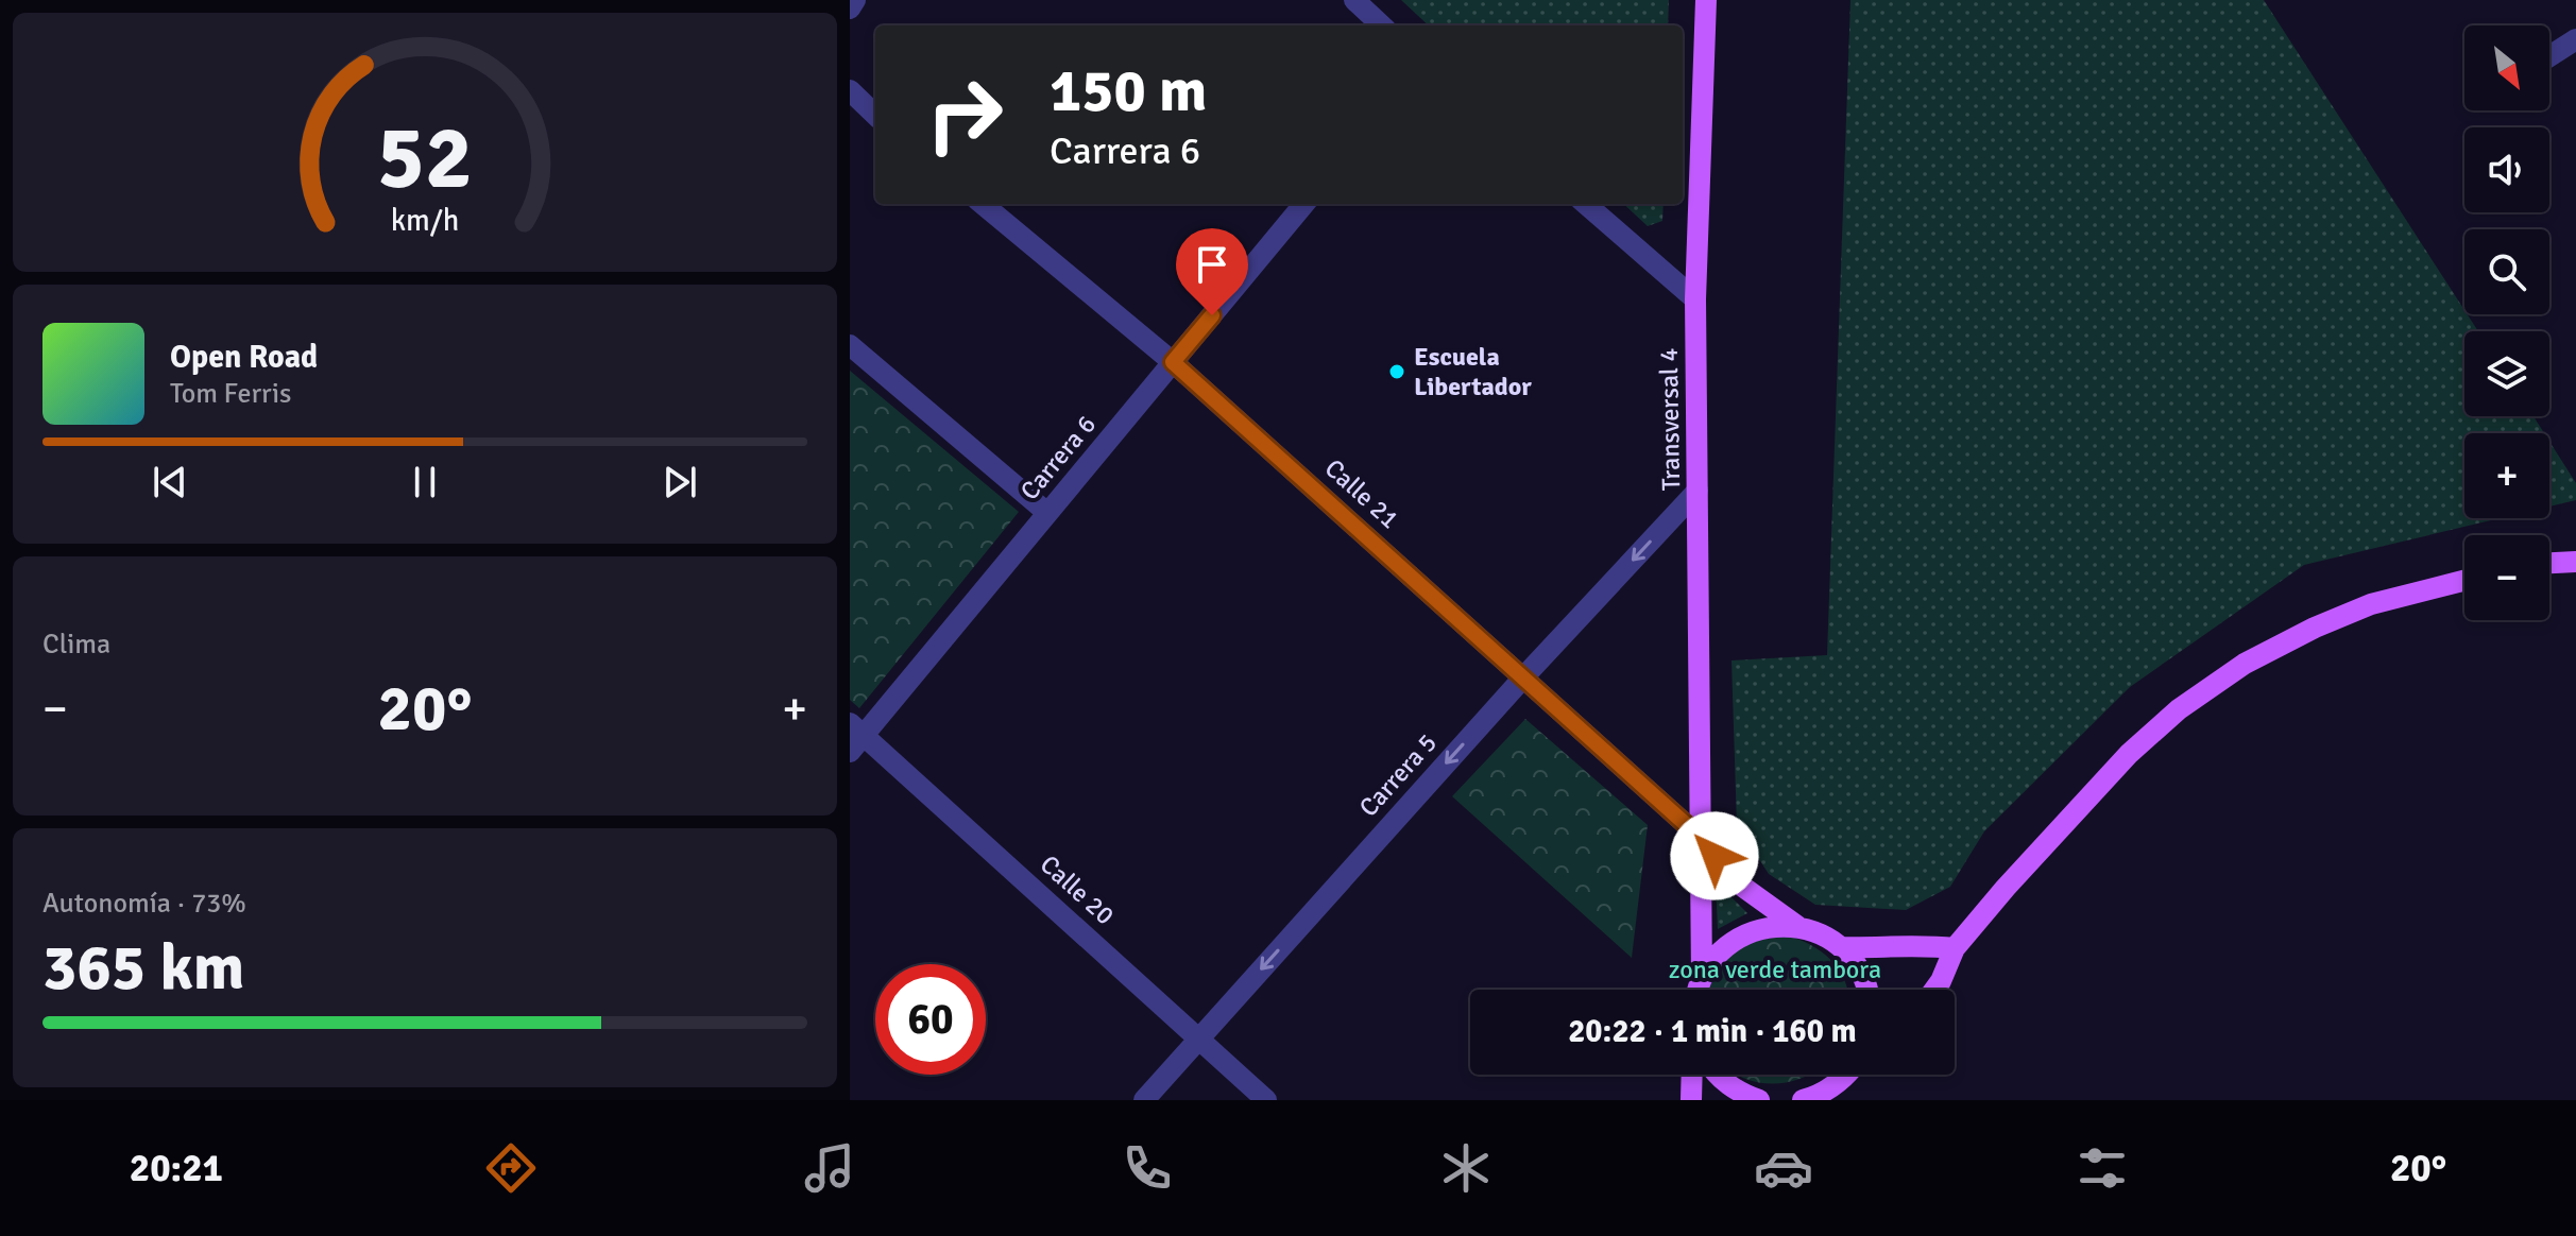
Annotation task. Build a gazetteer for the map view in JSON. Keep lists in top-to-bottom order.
{
  "streets": {
    "main road": ["Transversal 4"],
    "street": [
      "Carrera 6",
      "Calle 21",
      "Carrera 5",
      "Calle 20"
    ]
  },
  "crossings": [
    ["Transversal 4", "Calle 21"],
    ["Transversal 4", "Carrera 5"],
    ["Carrera 6", "Calle 21"],
    ["Carrera 6", "Calle 20"],
    ["Calle 21", "Carrera 5"],
    ["Carrera 5", "Calle 20"]
  ],
  "one_way": ["Carrera 5"],
  "parks": ["zona verde tambora"],
  "places": ["Escuela Libertador"],
  "north": "bottom right",
  "page": {
    "map_buttons": ["+", "−"],
    "turn": ["150 m", "Carrera 6"],
    "song": ["Open Road", "Tom Ferris"],
    "tile": [
      "Clima",
      ["Autonomía · 73%", "365 km"]
    ],
    "heat": ["−", "20°", "+"],
    "limit": "60",
    "trip": "20:22 · 1 min · 160 m",
    "tabs": ["20:21", "20°"],
    "gauge": ["52", "km/h"]
  }
}
